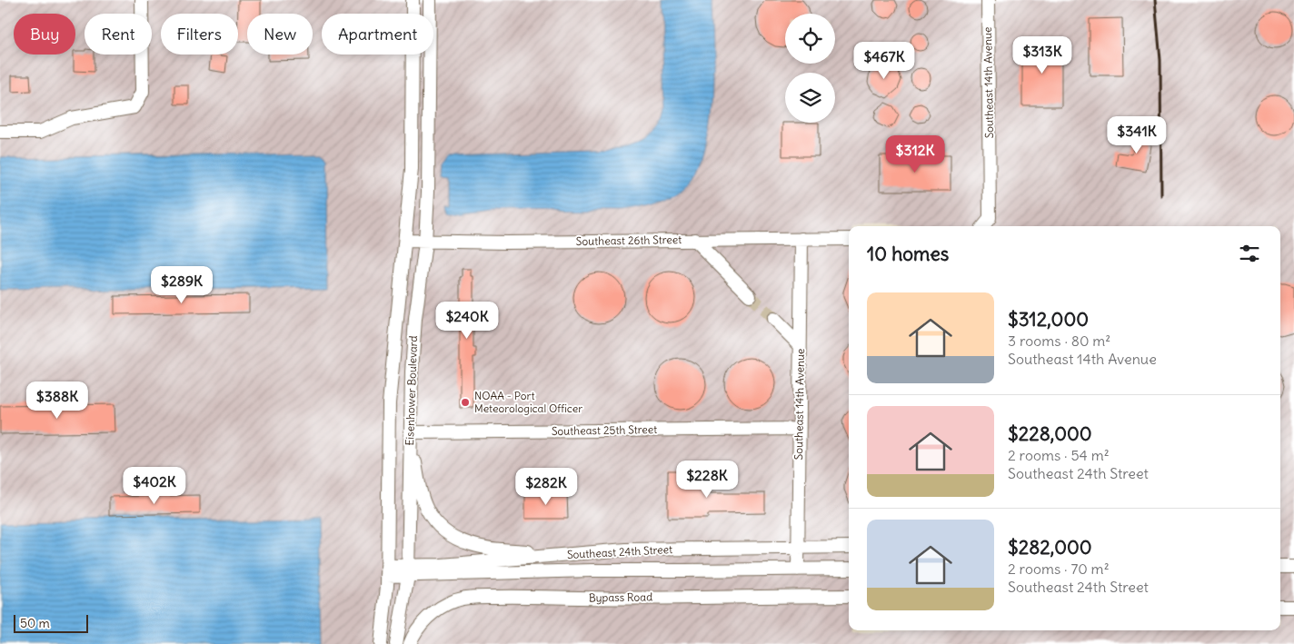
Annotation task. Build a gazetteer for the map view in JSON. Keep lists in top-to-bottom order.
{
  "streets": {
    "street": [
      "Southeast 14th Avenue",
      "Southeast 26th Street",
      "Eisenhower Boulevard",
      "Southeast 25th Street",
      "Southeast 24th Street",
      "Bypass Road"
    ]
  },
  "crossings": [
    ["Southeast 14th Avenue", "Southeast 26th Street"],
    ["Southeast 14th Avenue", "Southeast 25th Street"],
    ["Southeast 14th Avenue", "Southeast 24th Street"],
    ["Southeast 26th Street", "Eisenhower Boulevard"],
    ["Eisenhower Boulevard", "Southeast 25th Street"],
    ["Eisenhower Boulevard", "Southeast 24th Street"]
  ],
  "places": ["NOAA - Port Meteorological Officer"],
  "scale_bar": "50 m",
  "page": {
    "chip": [
      "Buy",
      "Rent",
      "Filters",
      "New",
      "Apartment"
    ],
    "price": [
      "$313K",
      "$467K",
      "$341K",
      "$312K",
      "$289K",
      "$240K",
      "$388K",
      "$228K",
      "$402K",
      "$282K"
    ],
    "heading": "10 homes",
    "list": [
      {
        "name": "$312,000",
        "note": "3 rooms · 80 m² · Southeast 14th Avenue"
      },
      {
        "name": "$228,000",
        "note": "2 rooms · 54 m² · Southeast 24th Street"
      },
      {
        "name": "$282,000",
        "note": "2 rooms · 70 m² · Southeast 24th Street"
      }
    ],
    "scale": "50 m"
  }
}
